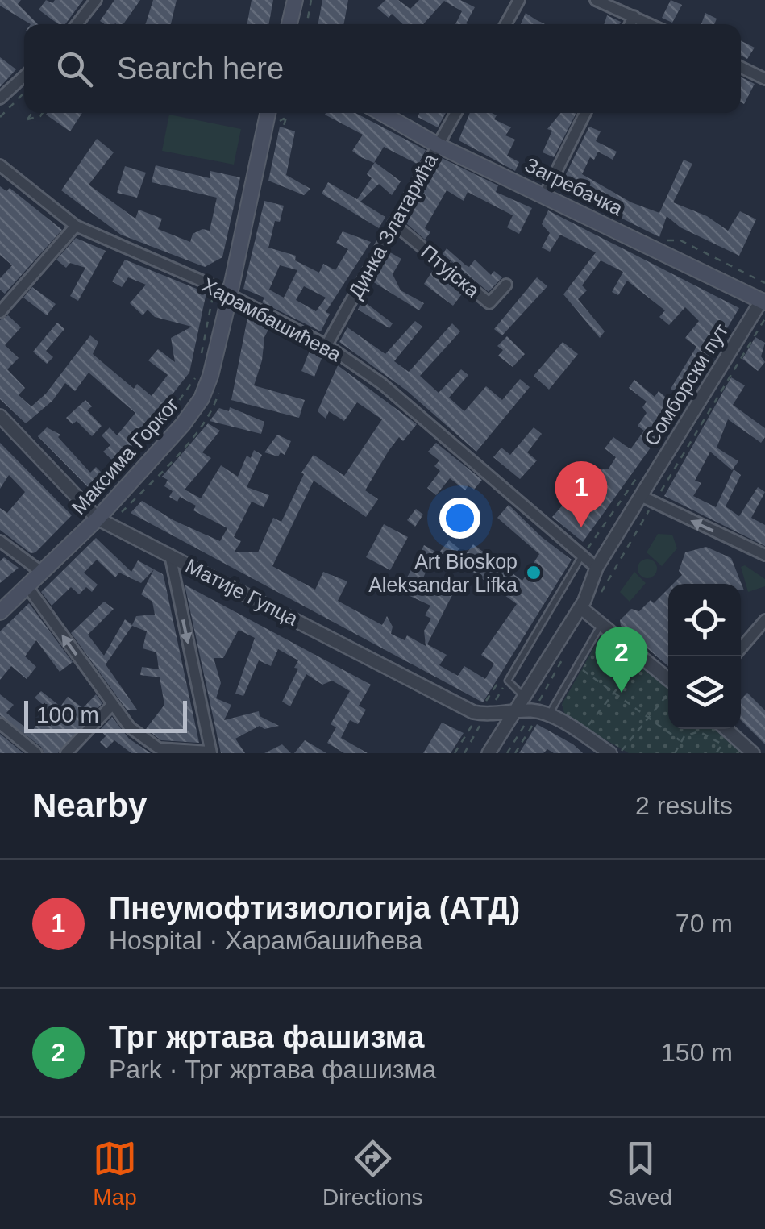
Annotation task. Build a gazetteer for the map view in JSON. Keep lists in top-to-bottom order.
{
  "streets": {
    "main road": ["Загребачка", "Максима Горког"],
    "street": [
      "Динка Златарића",
      "Птујска",
      "Харамбашићева",
      "Сомборски пут",
      "Матије Гупца"
    ]
  },
  "crossings": [
    ["Загребачка", "Динка Златарића"],
    ["Загребачка", "Сомборски пут"],
    ["Динка Златарића", "Птујска"],
    ["Динка Златарића", "Харамбашићева"],
    ["Харамбашићева", "Сомборски пут"],
    ["Харамбашићева", "Максима Горког"],
    ["Сомборски пут", "Матије Гупца"],
    ["Максима Горког", "Матије Гупца"]
  ],
  "places": ["Art Bioskop Aleksandar Lifka"],
  "scale_bar": "100 m",
  "page": {
    "search": "Search here",
    "pins": ["1", "2"],
    "scale": "100 m",
    "heading": ["Nearby", "2 results"],
    "list": [
      {
        "mark": "1",
        "name": "Пнеумофтизиологија (АТД)",
        "note": "Hospital · Харамбашићева",
        "value": "70 m"
      },
      {
        "mark": "2",
        "name": "Трг жртава фашизма",
        "note": "Park · Трг жртава фашизма",
        "value": "150 m"
      }
    ],
    "nav": ["Map", "Directions", "Saved"]
  }
}
